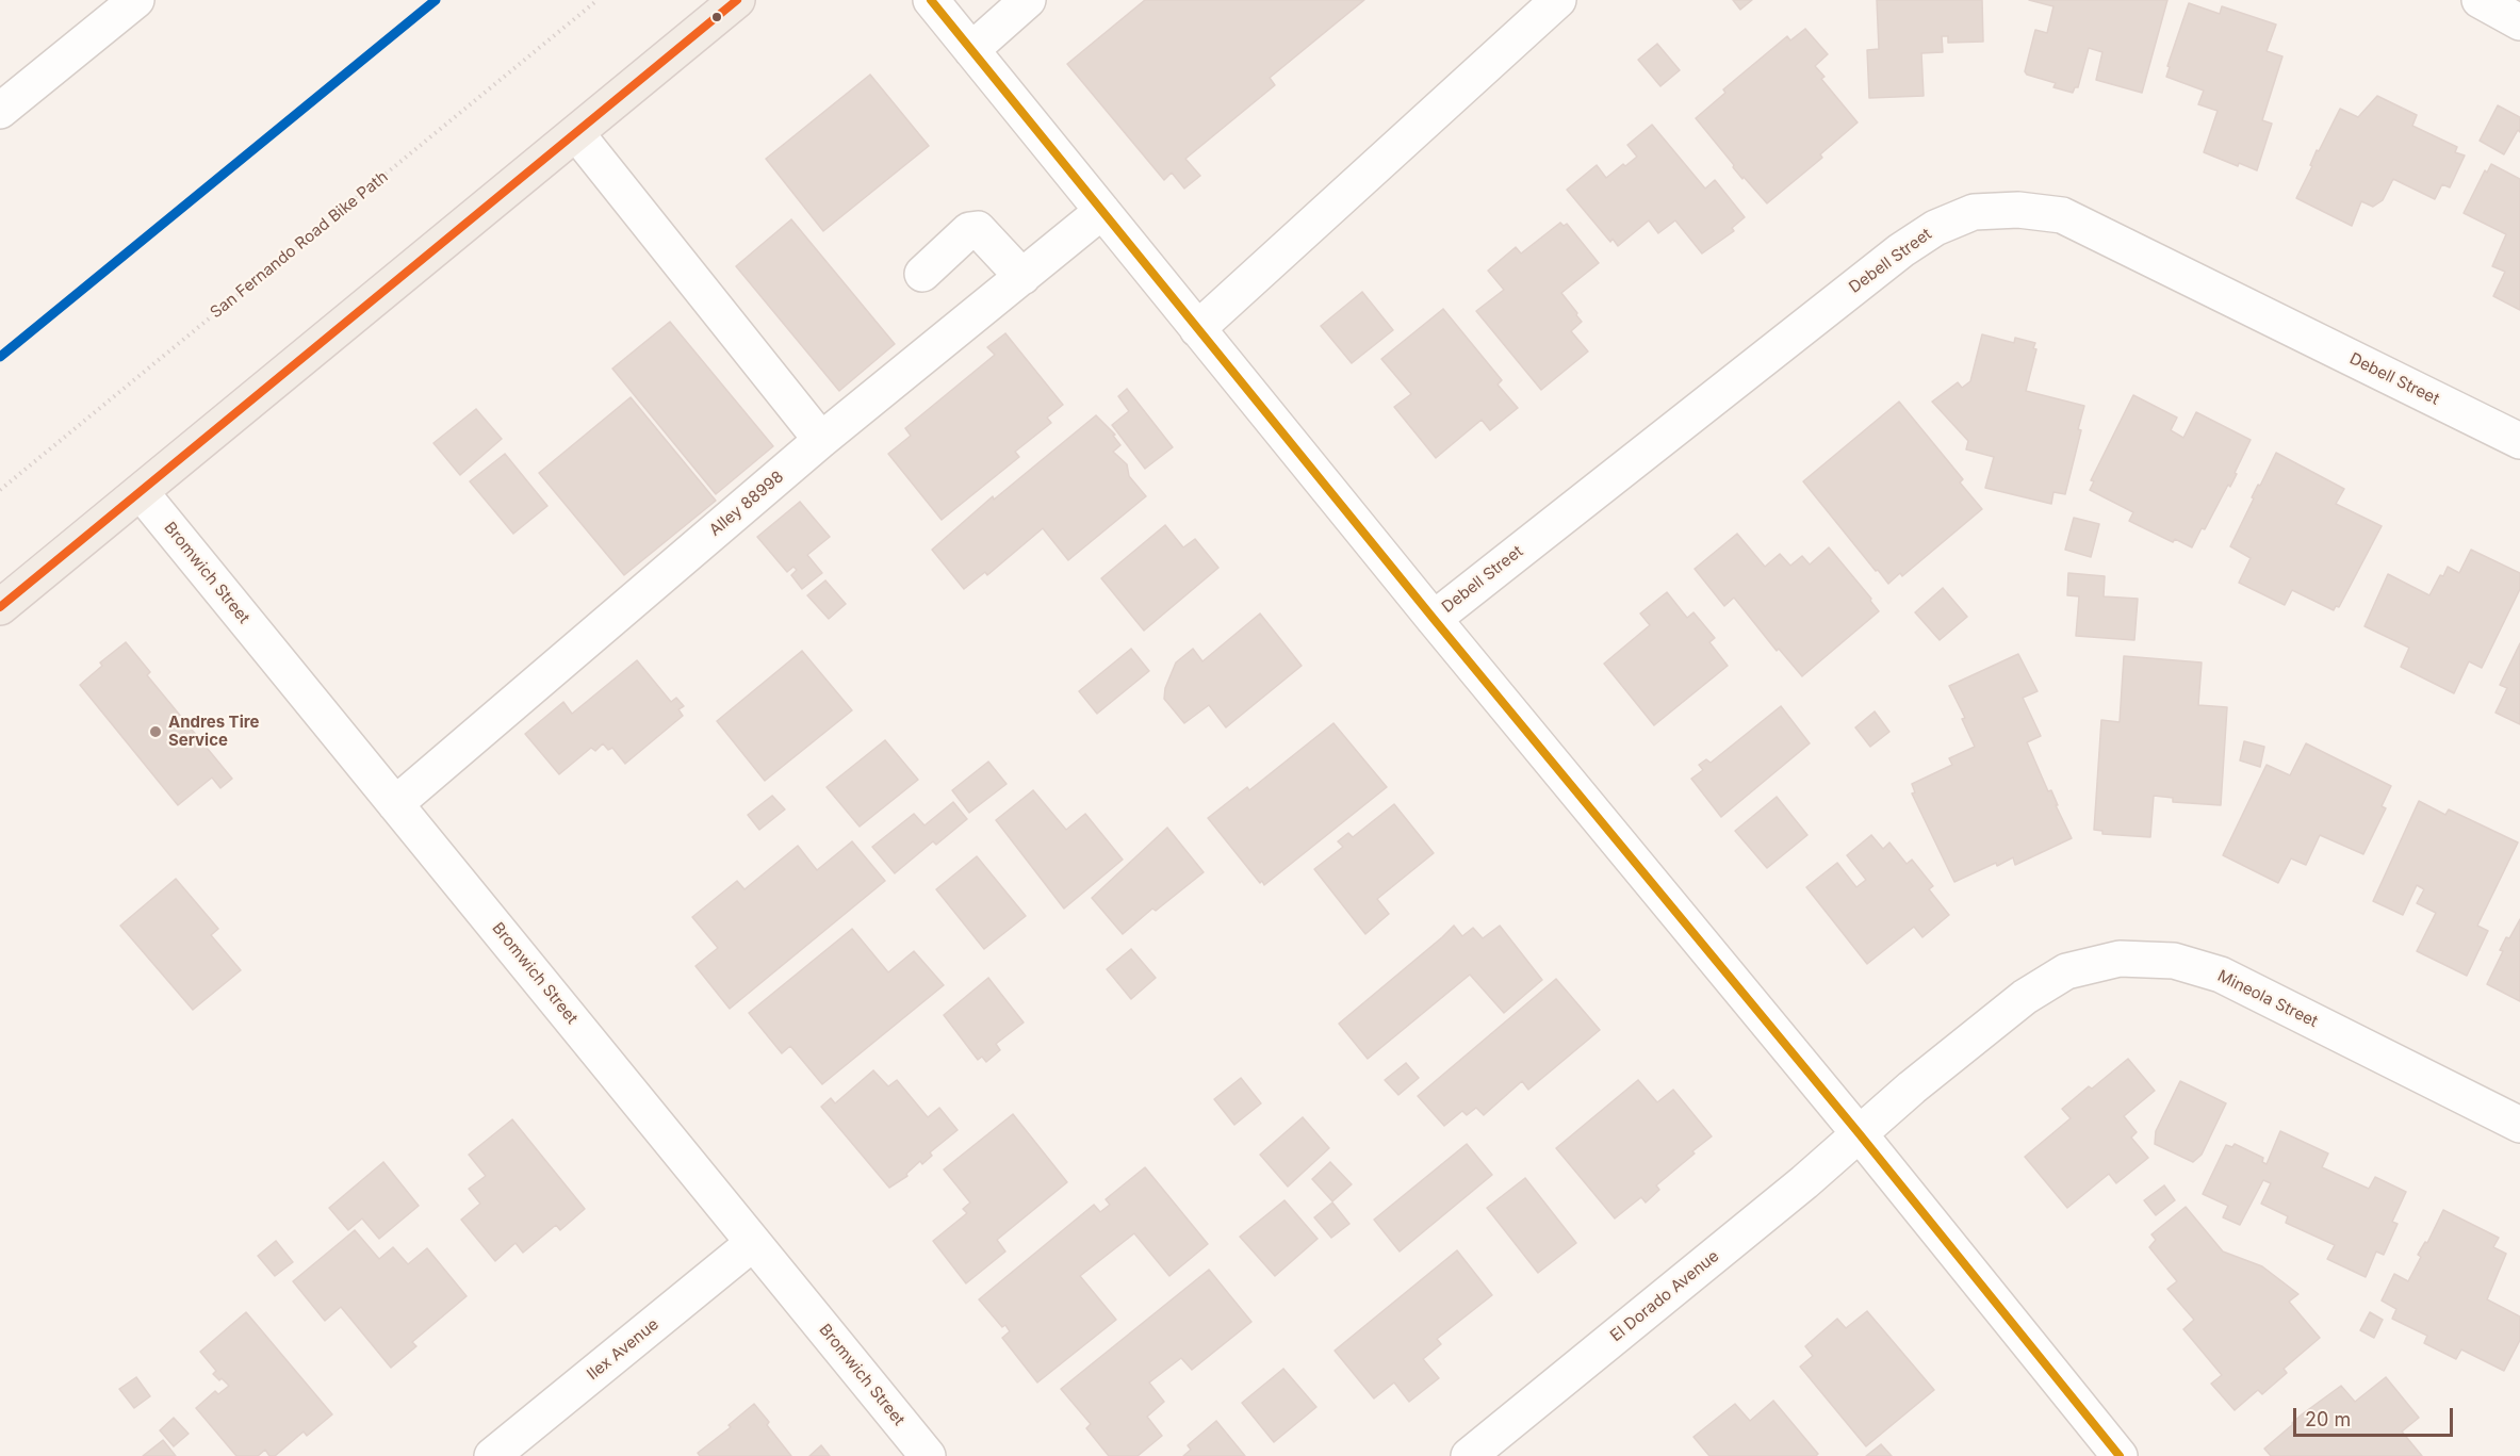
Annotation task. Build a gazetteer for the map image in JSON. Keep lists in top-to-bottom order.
{
  "streets": {
    "street": [
      "Debell Street",
      "Alley 88998",
      "Bromwich Street",
      "Mineola Street",
      "El Dorado Avenue",
      "Ilex Avenue"
    ],
    "path": ["San Fernando Road Bike Path"]
  },
  "crossings": [
    ["Alley 88998", "Bromwich Street"],
    ["Bromwich Street", "Ilex Avenue"],
    ["Mineola Street", "El Dorado Avenue"]
  ],
  "places": ["Andres Tire Service"],
  "scale_bar": "20 m"
}
